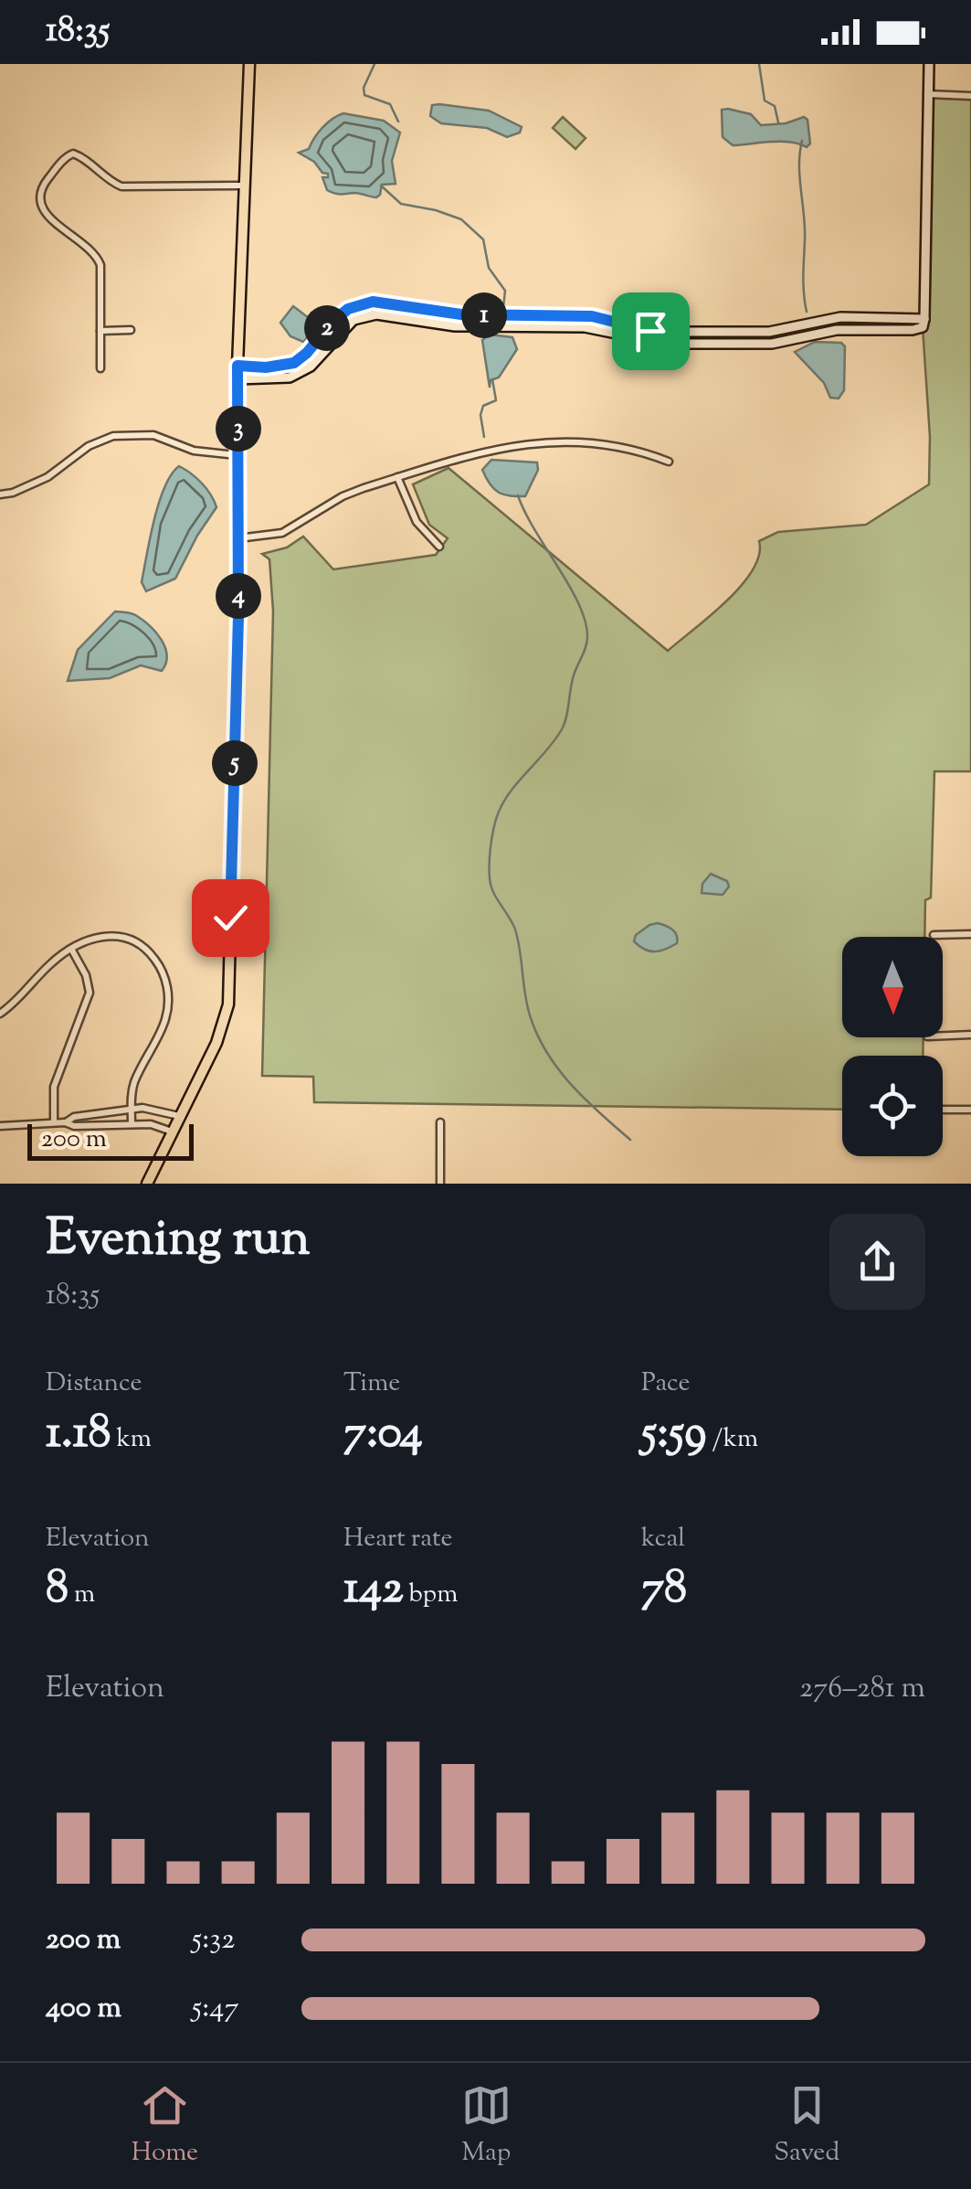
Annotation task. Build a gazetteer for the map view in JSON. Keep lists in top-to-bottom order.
{
  "scale_bar": "200 m",
  "north": "bottom",
  "page": {
    "status": "18:35",
    "pins": [
      "1",
      "2",
      "3",
      "4",
      "5"
    ],
    "scale": "200 m",
    "heading": ["Evening run", "18:35"],
    "stats": [
      ["Distance", "1.18 km"],
      ["Time", "7:04"],
      ["Pace", "5:59 /km"],
      ["Elevation", "8 m"],
      ["Heart rate", "142 bpm"],
      ["kcal", "78"]
    ],
    "chart": ["Elevation", "276–281 m"],
    "list": [
      {
        "name": "200 m",
        "note": "5:32"
      },
      {
        "name": "400 m",
        "note": "5:47"
      }
    ],
    "tabs": ["Home", "Map", "Saved"]
  }
}
